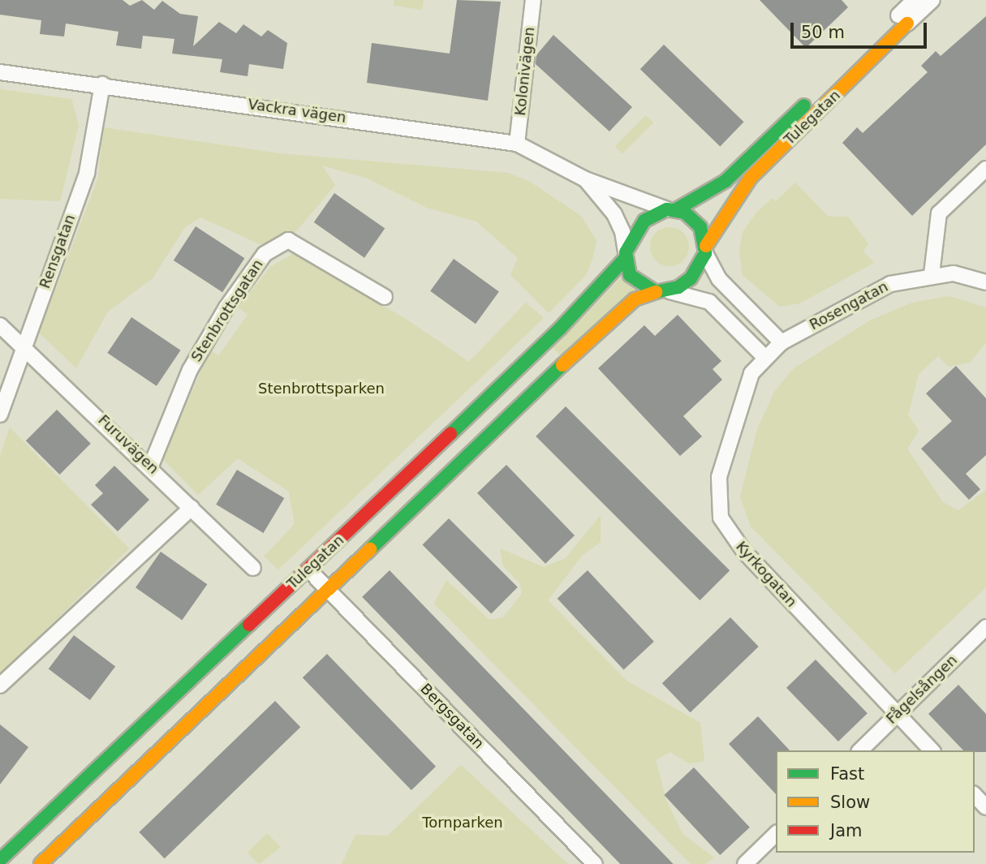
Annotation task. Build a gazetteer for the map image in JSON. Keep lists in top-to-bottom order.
{
  "streets": {
    "street": [
      "Kolonivägen",
      "Vackra vägen",
      "Tulegatan",
      "Rensgatan",
      "Rosengatan",
      "Stenbrottsgatan",
      "Furuvägen",
      "Kyrkogatan",
      "Fågelsången",
      "Bergsgatan"
    ]
  },
  "crossings": [
    ["Kolonivägen", "Vackra vägen"],
    ["Vackra vägen", "Tulegatan"],
    ["Vackra vägen", "Rensgatan"],
    ["Tulegatan", "Bergsgatan"],
    ["Rensgatan", "Furuvägen"],
    ["Rosengatan", "Kyrkogatan"],
    ["Stenbrottsgatan", "Furuvägen"],
    ["Kyrkogatan", "Fågelsången"]
  ],
  "parks": ["Stenbrottsparken", "Tornparken"],
  "legend": ["Fast", "Slow", "Jam"],
  "scale_bar": "50 m"
}
